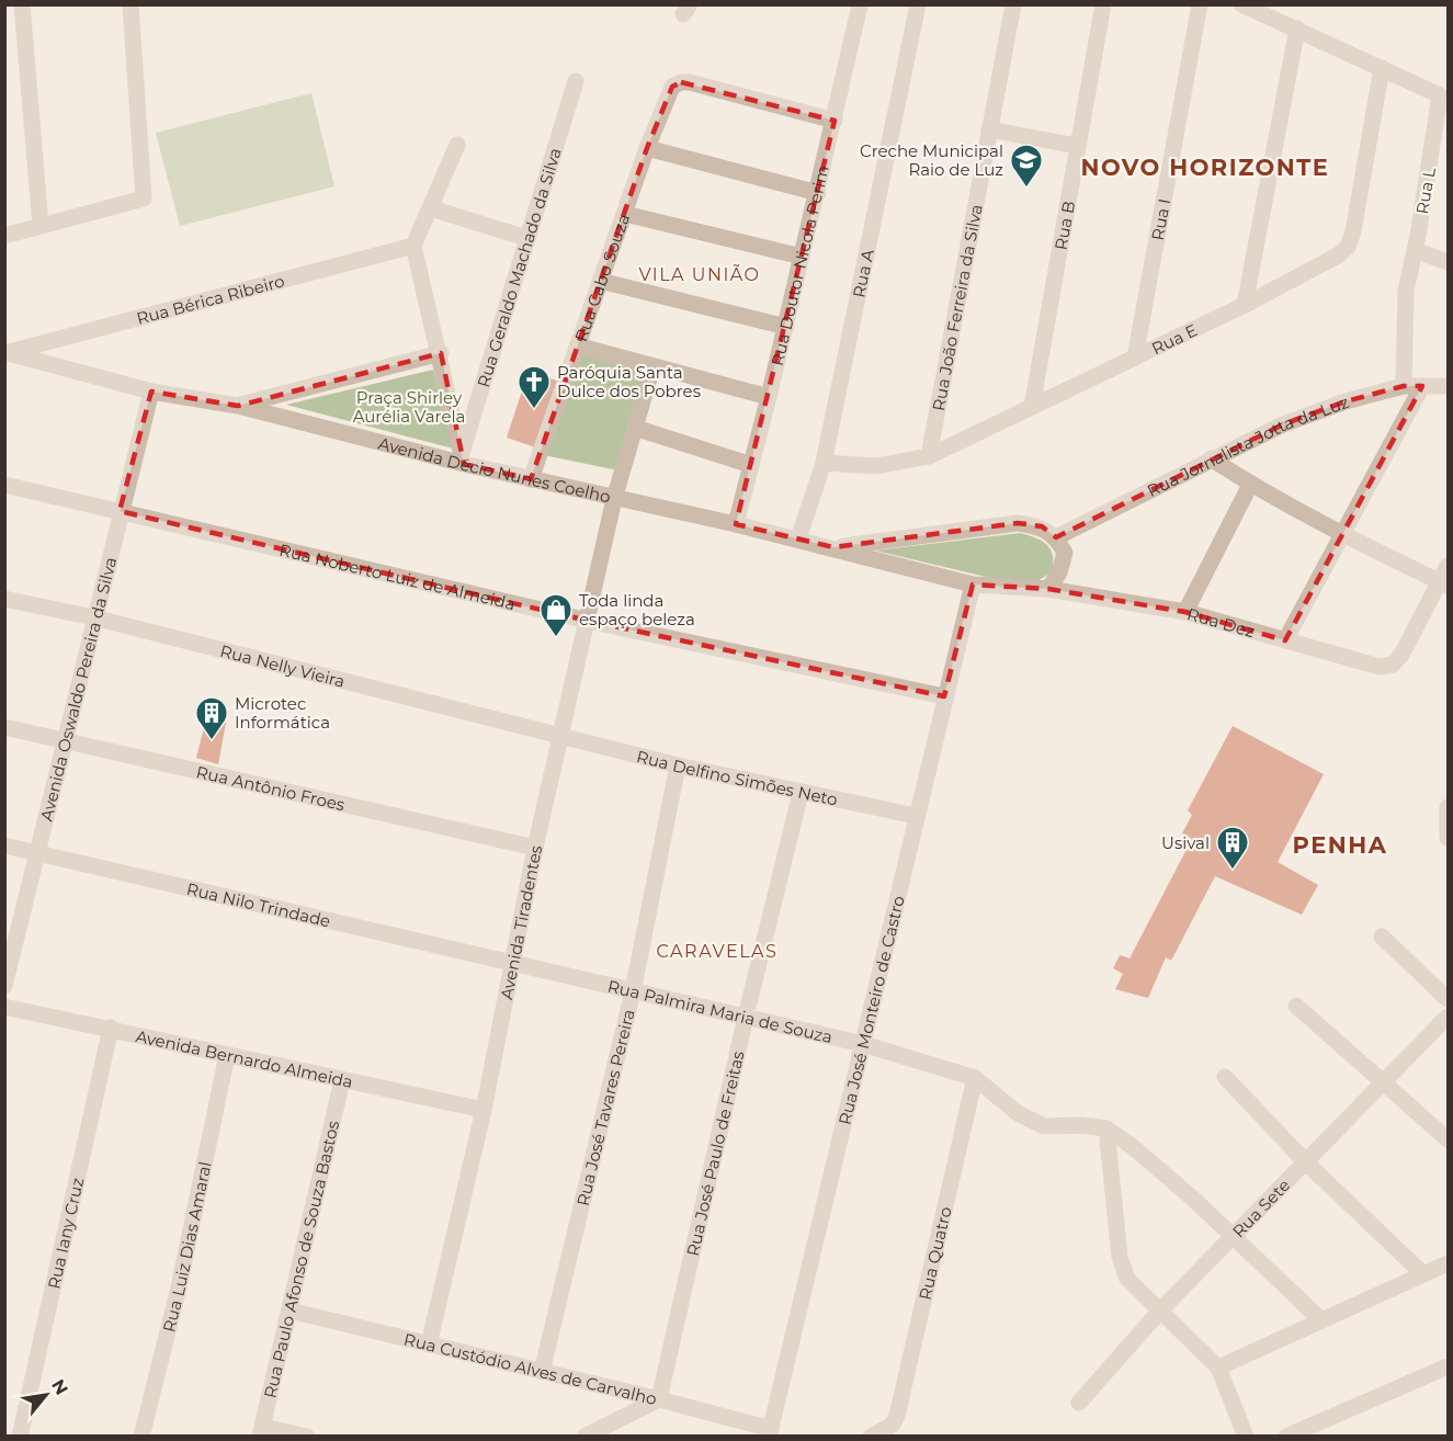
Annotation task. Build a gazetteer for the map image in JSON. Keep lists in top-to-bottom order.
{
  "streets": {
    "street": [
      "Rua L",
      "Rua I",
      "Rua B",
      "Rua Doutor Nicola Perim",
      "Rua Geraldo Machado da Silva",
      "Rua A",
      "Rua Cabo Souza",
      "Rua Bérica Ribeiro",
      "Rua João Ferreira da Silva",
      "Rua E",
      "Rua Jornalista Jotta da Luz",
      "Avenida Décio Nunes Coelho",
      "Rua Noberto Luiz de Almeida",
      "Rua Dez",
      "Rua Nelly Vieira",
      "Avenida Oswaldo Pereira da Silva",
      "Rua Delfino Simões Neto",
      "Rua Antônio Froes",
      "Rua Nilo Trindade",
      "Avenida Tiradentes",
      "Rua José Monteiro de Castro",
      "Rua Palmira Maria de Souza",
      "Avenida Bernardo Almeida",
      "Rua José Tavares Pereira",
      "Rua José Paulo de Freitas",
      "Rua Sete",
      "Rua Iany Cruz",
      "Rua Luiz Dias Amaral",
      "Rua Quatro",
      "Rua Paulo Afonso de Souza Bastos",
      "Rua Custódio Alves de Carvalho"
    ]
  },
  "crossings": [
    ["Rua L", "Rua E"],
    ["Rua L", "Rua Jornalista Jotta da Luz"],
    ["Rua I", "Rua E"],
    ["Rua B", "Rua E"],
    ["Rua Doutor Nicola Perim", "Rua Cabo Souza"],
    ["Rua Doutor Nicola Perim", "Avenida Décio Nunes Coelho"],
    ["Rua Geraldo Machado da Silva", "Avenida Décio Nunes Coelho"],
    ["Rua A", "Rua E"],
    ["Rua A", "Avenida Décio Nunes Coelho"],
    ["Rua Cabo Souza", "Avenida Décio Nunes Coelho"],
    ["Rua Bérica Ribeiro", "Avenida Décio Nunes Coelho"],
    ["Rua João Ferreira da Silva", "Rua E"],
    ["Avenida Décio Nunes Coelho", "Rua Dez"],
    ["Avenida Décio Nunes Coelho", "Avenida Oswaldo Pereira da Silva"],
    ["Avenida Décio Nunes Coelho", "Avenida Tiradentes"],
    ["Avenida Décio Nunes Coelho", "Rua José Monteiro de Castro"],
    ["Rua Noberto Luiz de Almeida", "Avenida Oswaldo Pereira da Silva"],
    ["Rua Noberto Luiz de Almeida", "Avenida Tiradentes"],
    ["Rua Noberto Luiz de Almeida", "Rua José Monteiro de Castro"],
    ["Rua Dez", "Rua José Monteiro de Castro"],
    ["Rua Nelly Vieira", "Avenida Oswaldo Pereira da Silva"],
    ["Rua Nelly Vieira", "Rua Delfino Simões Neto"],
    ["Rua Nelly Vieira", "Avenida Tiradentes"],
    ["Avenida Oswaldo Pereira da Silva", "Rua Antônio Froes"],
    ["Avenida Oswaldo Pereira da Silva", "Rua Nilo Trindade"],
    ["Rua Delfino Simões Neto", "Avenida Tiradentes"],
    ["Rua Delfino Simões Neto", "Rua José Monteiro de Castro"],
    ["Rua Delfino Simões Neto", "Rua José Tavares Pereira"],
    ["Rua Delfino Simões Neto", "Rua José Paulo de Freitas"],
    ["Rua Antônio Froes", "Avenida Tiradentes"],
    ["Rua Nilo Trindade", "Avenida Tiradentes"],
    ["Rua Nilo Trindade", "Rua Palmira Maria de Souza"],
    ["Avenida Tiradentes", "Rua Palmira Maria de Souza"],
    ["Avenida Tiradentes", "Avenida Bernardo Almeida"],
    ["Avenida Tiradentes", "Rua Custódio Alves de Carvalho"],
    ["Rua José Monteiro de Castro", "Rua Palmira Maria de Souza"],
    ["Rua José Monteiro de Castro", "Rua Custódio Alves de Carvalho"],
    ["Rua Palmira Maria de Souza", "Rua José Tavares Pereira"],
    ["Rua Palmira Maria de Souza", "Rua José Paulo de Freitas"],
    ["Rua Palmira Maria de Souza", "Rua Quatro"],
    ["Avenida Bernardo Almeida", "Rua Iany Cruz"],
    ["Avenida Bernardo Almeida", "Rua Luiz Dias Amaral"],
    ["Avenida Bernardo Almeida", "Rua Paulo Afonso de Souza Bastos"],
    ["Rua José Tavares Pereira", "Rua Custódio Alves de Carvalho"],
    ["Rua José Paulo de Freitas", "Rua Custódio Alves de Carvalho"],
    ["Rua Paulo Afonso de Souza Bastos", "Rua Custódio Alves de Carvalho"]
  ],
  "districts": [
    "NOVO HORIZONTE",
    "VILA UNIÃO",
    "PENHA",
    "CARAVELAS"
  ],
  "parks": ["Praça Shirley Aurélia Varela"],
  "places": {
    "school or university": ["Creche Municipal Raio de Luz"],
    "church": ["Paróquia Santa Dulce dos Pobres"],
    "shop": ["Toda linda espaço beleza"],
    "building": ["Microtec Informática", "Usival"]
  },
  "north": "top right"
}
